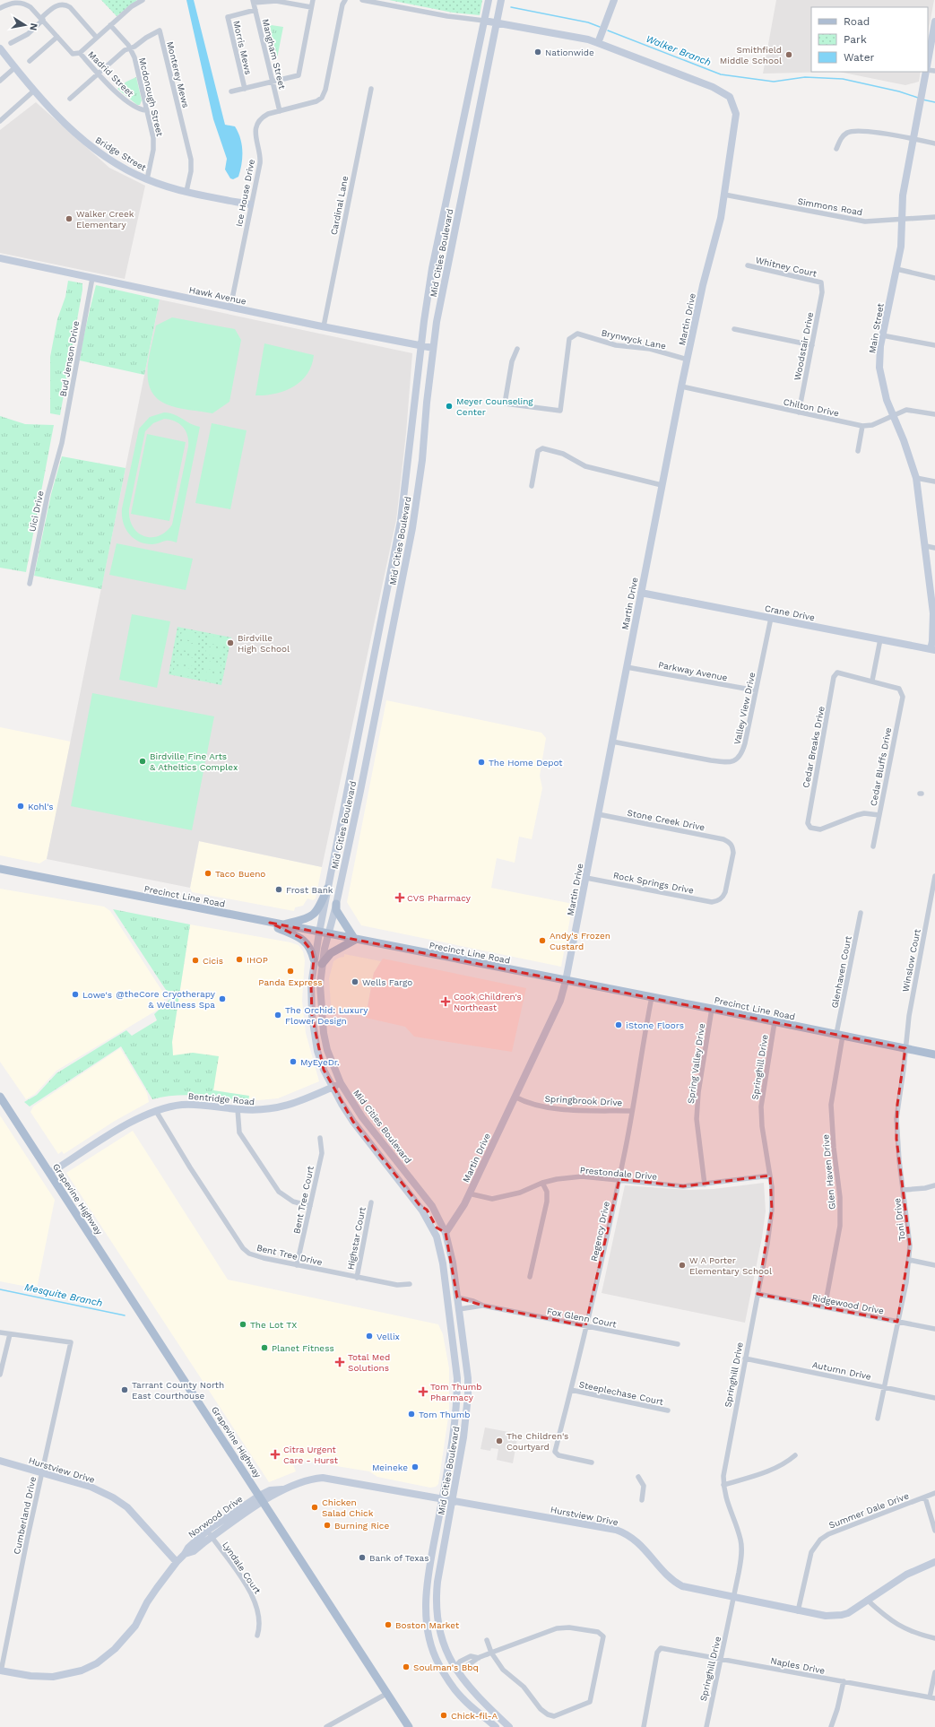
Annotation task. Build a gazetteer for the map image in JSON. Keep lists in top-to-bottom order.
{
  "streets": {
    "main road": [
      "Bridge Street",
      "Mid Cities Boulevard",
      "Hawk Avenue",
      "Martin Drive",
      "Main Street",
      "Crane Drive",
      "Precinct Line Road",
      "Bentridge Road",
      "Grapevine Highway",
      "Hurstview Drive",
      "Norwood Drive"
    ],
    "street": [
      "Morris Mews",
      "Mangham Street",
      "Madrid Street",
      "Monterey Mews",
      "Mcdonough Street",
      "Ice House Drive",
      "Cardinal Lane",
      "Simmons Road",
      "Whitney Court",
      "Brynwyck Lane",
      "Woodstair Drive",
      "Bud Jenson Drive",
      "Chilton Drive",
      "Uici Drive",
      "Parkway Avenue",
      "Valley View Drive",
      "Cedar Breaks Drive",
      "Cedar Bluffs Drive",
      "Stone Creek Drive",
      "Rock Springs Drive",
      "Winslow Court",
      "Glenhaven Court",
      "Spring Valley Drive",
      "Springhill Drive",
      "Springbrook Drive",
      "Glen Haven Drive",
      "Prestondale Drive",
      "Bent Tree Court",
      "Toni Drive",
      "Regency Drive",
      "Highstar Court",
      "Bent Tree Drive",
      "Ridgewood Drive",
      "Fox Glenn Court",
      "Autumn Drive",
      "Steeplechase Court",
      "Summer Dale Drive",
      "Cumberland Drive",
      "Lyndale Court",
      "Naples Drive"
    ]
  },
  "crossings": [
    ["Morris Mews", "Mangham Street"],
    ["Mangham Street", "Ice House Drive"],
    ["Madrid Street", "Monterey Mews"],
    ["Madrid Street", "Mcdonough Street"],
    ["Monterey Mews", "Mcdonough Street"],
    ["Monterey Mews", "Bridge Street"],
    ["Mcdonough Street", "Bridge Street"],
    ["Bridge Street", "Ice House Drive"],
    ["Ice House Drive", "Hawk Avenue"],
    ["Cardinal Lane", "Hawk Avenue"],
    ["Simmons Road", "Martin Drive"],
    ["Simmons Road", "Main Street"],
    ["Mid Cities Boulevard", "Hawk Avenue"],
    ["Mid Cities Boulevard", "Martin Drive"],
    ["Mid Cities Boulevard", "Precinct Line Road"],
    ["Mid Cities Boulevard", "Bentridge Road"],
    ["Mid Cities Boulevard", "Fox Glenn Court"],
    ["Mid Cities Boulevard", "Hurstview Drive"],
    ["Whitney Court", "Woodstair Drive"],
    ["Hawk Avenue", "Bud Jenson Drive"],
    ["Martin Drive", "Brynwyck Lane"],
    ["Martin Drive", "Chilton Drive"],
    ["Martin Drive", "Crane Drive"],
    ["Martin Drive", "Parkway Avenue"],
    ["Martin Drive", "Valley View Drive"],
    ["Martin Drive", "Stone Creek Drive"],
    ["Martin Drive", "Rock Springs Drive"],
    ["Martin Drive", "Precinct Line Road"],
    ["Martin Drive", "Springbrook Drive"],
    ["Martin Drive", "Prestondale Drive"],
    ["Main Street", "Chilton Drive"],
    ["Main Street", "Crane Drive"],
    ["Woodstair Drive", "Chilton Drive"],
    ["Bud Jenson Drive", "Uici Drive"],
    ["Crane Drive", "Valley View Drive"],
    ["Parkway Avenue", "Valley View Drive"],
    ["Cedar Breaks Drive", "Cedar Bluffs Drive"],
    ["Stone Creek Drive", "Rock Springs Drive"],
    ["Precinct Line Road", "Winslow Court"],
    ["Precinct Line Road", "Glenhaven Court"],
    ["Precinct Line Road", "Spring Valley Drive"],
    ["Precinct Line Road", "Springhill Drive"],
    ["Precinct Line Road", "Glen Haven Drive"],
    ["Precinct Line Road", "Toni Drive"],
    ["Precinct Line Road", "Regency Drive"],
    ["Winslow Court", "Toni Drive"],
    ["Glenhaven Court", "Glen Haven Drive"],
    ["Spring Valley Drive", "Prestondale Drive"],
    ["Springhill Drive", "Prestondale Drive"],
    ["Springhill Drive", "Ridgewood Drive"],
    ["Springhill Drive", "Autumn Drive"],
    ["Springhill Drive", "Hurstview Drive"],
    ["Springhill Drive", "Naples Drive"],
    ["Bentridge Road", "Grapevine Highway"],
    ["Bentridge Road", "Bent Tree Drive"],
    ["Springbrook Drive", "Regency Drive"],
    ["Glen Haven Drive", "Ridgewood Drive"],
    ["Prestondale Drive", "Regency Drive"],
    ["Grapevine Highway", "Hurstview Drive"],
    ["Grapevine Highway", "Norwood Drive"],
    ["Bent Tree Court", "Bent Tree Drive"],
    ["Toni Drive", "Ridgewood Drive"],
    ["Toni Drive", "Autumn Drive"],
    ["Regency Drive", "Fox Glenn Court"],
    ["Regency Drive", "Steeplechase Court"],
    ["Highstar Court", "Bent Tree Drive"],
    ["Hurstview Drive", "Summer Dale Drive"],
    ["Hurstview Drive", "Cumberland Drive"],
    ["Hurstview Drive", "Norwood Drive"],
    ["Cumberland Drive", "Norwood Drive"],
    ["Norwood Drive", "Lyndale Court"]
  ],
  "water": ["Walker Branch", "Mesquite Branch"],
  "places": {
    "other": [
      "Nationwide",
      "Smithfield Middle School",
      "Walker Creek Elementary",
      "Meyer Counseling Center",
      "Birdville High School",
      "Birdville Fine Arts & Atheltics Complex",
      "The Home Depot",
      "Kohl's",
      "Taco Bueno",
      "Frost Bank",
      "Andy's Frozen Custard",
      "IHOP",
      "Cicis",
      "Panda Express",
      "Wells Fargo",
      "Lowe's",
      "@theCore Cryotherapy & Wellness Spa",
      "The Orchid: Luxury Flower Design",
      "iStone Floors",
      "MyEyeDr.",
      "W A Porter Elementary School",
      "The Lot TX",
      "Vellix",
      "Planet Fitness",
      "Tarrant County North East Courthouse",
      "Tom Thumb",
      "The Children's Courtyard",
      "Meineke",
      "Chicken Salad Chick",
      "Burning Rice",
      "Bank of Texas",
      "Boston Market",
      "Soulman's Bbq",
      "Chick-fil-A"
    ],
    "health": [
      "CVS Pharmacy",
      "Cook Children's Northeast",
      "Total Med Solutions",
      "Tom Thumb Pharmacy",
      "Citra Urgent Care - Hurst"
    ]
  },
  "legend": ["Road", "Park", "Water"],
  "north": "right"
}
